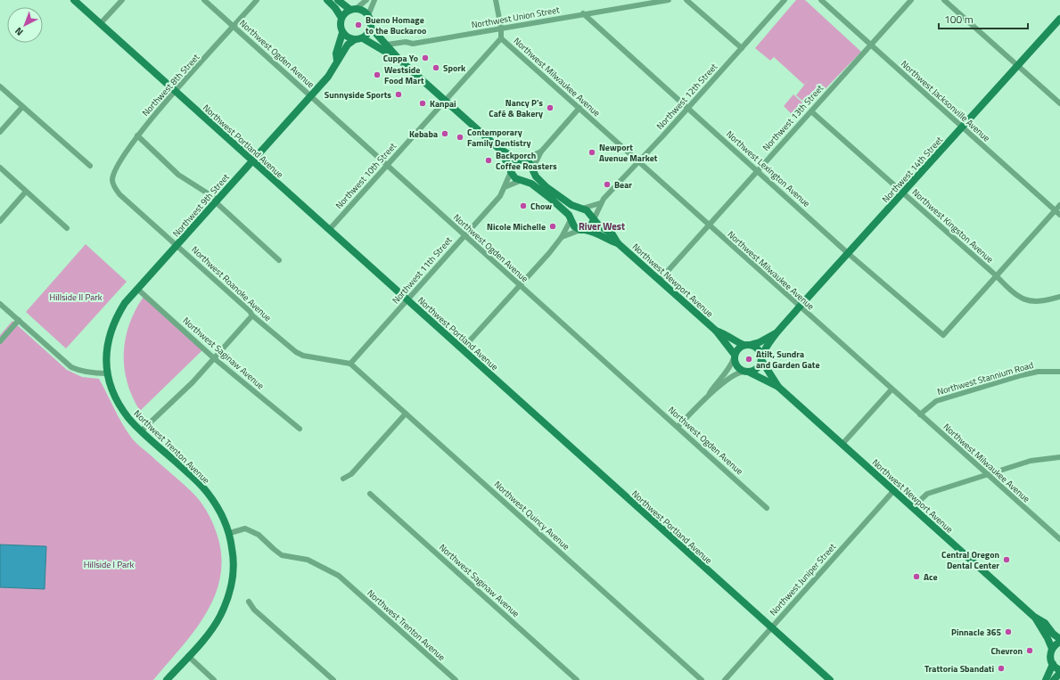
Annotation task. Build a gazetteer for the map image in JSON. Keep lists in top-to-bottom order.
{
  "streets": {
    "street": [
      "Northwest Union Street",
      "Northwest Ogden Avenue",
      "Northwest Milwaukee Avenue",
      "Northwest 8th Street",
      "Northwest 12th Street",
      "Northwest Jacksonville Avenue",
      "Northwest 13th Street",
      "Northwest Portland Avenue",
      "Northwest Lexington Avenue",
      "Northwest 14th Street",
      "Northwest 10th Street",
      "Northwest 9th Street",
      "Northwest Kingston Avenue",
      "Northwest 11th Street",
      "Northwest Newport Avenue",
      "Northwest Roanoke Avenue",
      "Northwest Saginaw Avenue",
      "Northwest Stannium Road",
      "Northwest Trenton Avenue",
      "Northwest Quincy Avenue",
      "Northwest Juniper Street"
    ]
  },
  "crossings": [
    ["Northwest Union Street", "Northwest Milwaukee Avenue"],
    ["Northwest Union Street", "Northwest Lexington Avenue"],
    ["Northwest Ogden Avenue", "Northwest 8th Street"],
    ["Northwest Ogden Avenue", "Northwest 10th Street"],
    ["Northwest Ogden Avenue", "Northwest 9th Street"],
    ["Northwest Ogden Avenue", "Northwest 11th Street"],
    ["Northwest Milwaukee Avenue", "Northwest 12th Street"],
    ["Northwest Milwaukee Avenue", "Northwest 13th Street"],
    ["Northwest Milwaukee Avenue", "Northwest 14th Street"],
    ["Northwest Milwaukee Avenue", "Northwest 10th Street"],
    ["Northwest Milwaukee Avenue", "Northwest Stannium Road"],
    ["Northwest 8th Street", "Northwest Portland Avenue"],
    ["Northwest 8th Street", "Northwest Roanoke Avenue"],
    ["Northwest 12th Street", "Northwest Lexington Avenue"],
    ["Northwest 12th Street", "Northwest Newport Avenue"],
    ["Northwest Jacksonville Avenue", "Northwest 13th Street"],
    ["Northwest Jacksonville Avenue", "Northwest 14th Street"],
    ["Northwest 13th Street", "Northwest Lexington Avenue"],
    ["Northwest 13th Street", "Northwest Kingston Avenue"],
    ["Northwest 13th Street", "Northwest Newport Avenue"],
    ["Northwest Portland Avenue", "Northwest 10th Street"],
    ["Northwest Portland Avenue", "Northwest 9th Street"],
    ["Northwest Portland Avenue", "Northwest 11th Street"],
    ["Northwest Portland Avenue", "Northwest Juniper Street"],
    ["Northwest Lexington Avenue", "Northwest 14th Street"],
    ["Northwest Lexington Avenue", "Northwest Kingston Avenue"],
    ["Northwest 14th Street", "Northwest Kingston Avenue"],
    ["Northwest 14th Street", "Northwest Newport Avenue"],
    ["Northwest 9th Street", "Northwest Roanoke Avenue"],
    ["Northwest 9th Street", "Northwest Saginaw Avenue"],
    ["Northwest 9th Street", "Northwest Trenton Avenue"],
    ["Northwest 11th Street", "Northwest Roanoke Avenue"],
    ["Northwest 11th Street", "Northwest Quincy Avenue"],
    ["Northwest Newport Avenue", "Northwest Juniper Street"],
    ["Northwest Roanoke Avenue", "Northwest Quincy Avenue"]
  ],
  "districts": ["River West"],
  "parks": ["Hillside II Park", "Hillside I Park"],
  "places": [
    "Bueno Homage to the Buckaroo",
    "Cuppa Yo",
    "Spork",
    "Westside Food Mart",
    "Sunnyside Sports",
    "Kanpai",
    "Nancy P's Café & Bakery",
    "Kebaba",
    "Contemporary Family Dentistry",
    "Newport Avenue Market",
    "Backporch Coffee Roasters",
    "Bear",
    "Chow",
    "Nicole Michelle",
    "Atilt, Sundra and Garden Gate",
    "Central Oregon Dental Center",
    "Ace",
    "Pinnacle 365",
    "Chevron",
    "Trattoria Sbandati"
  ],
  "scale_bar": "100 m",
  "north": "bottom left"
}
